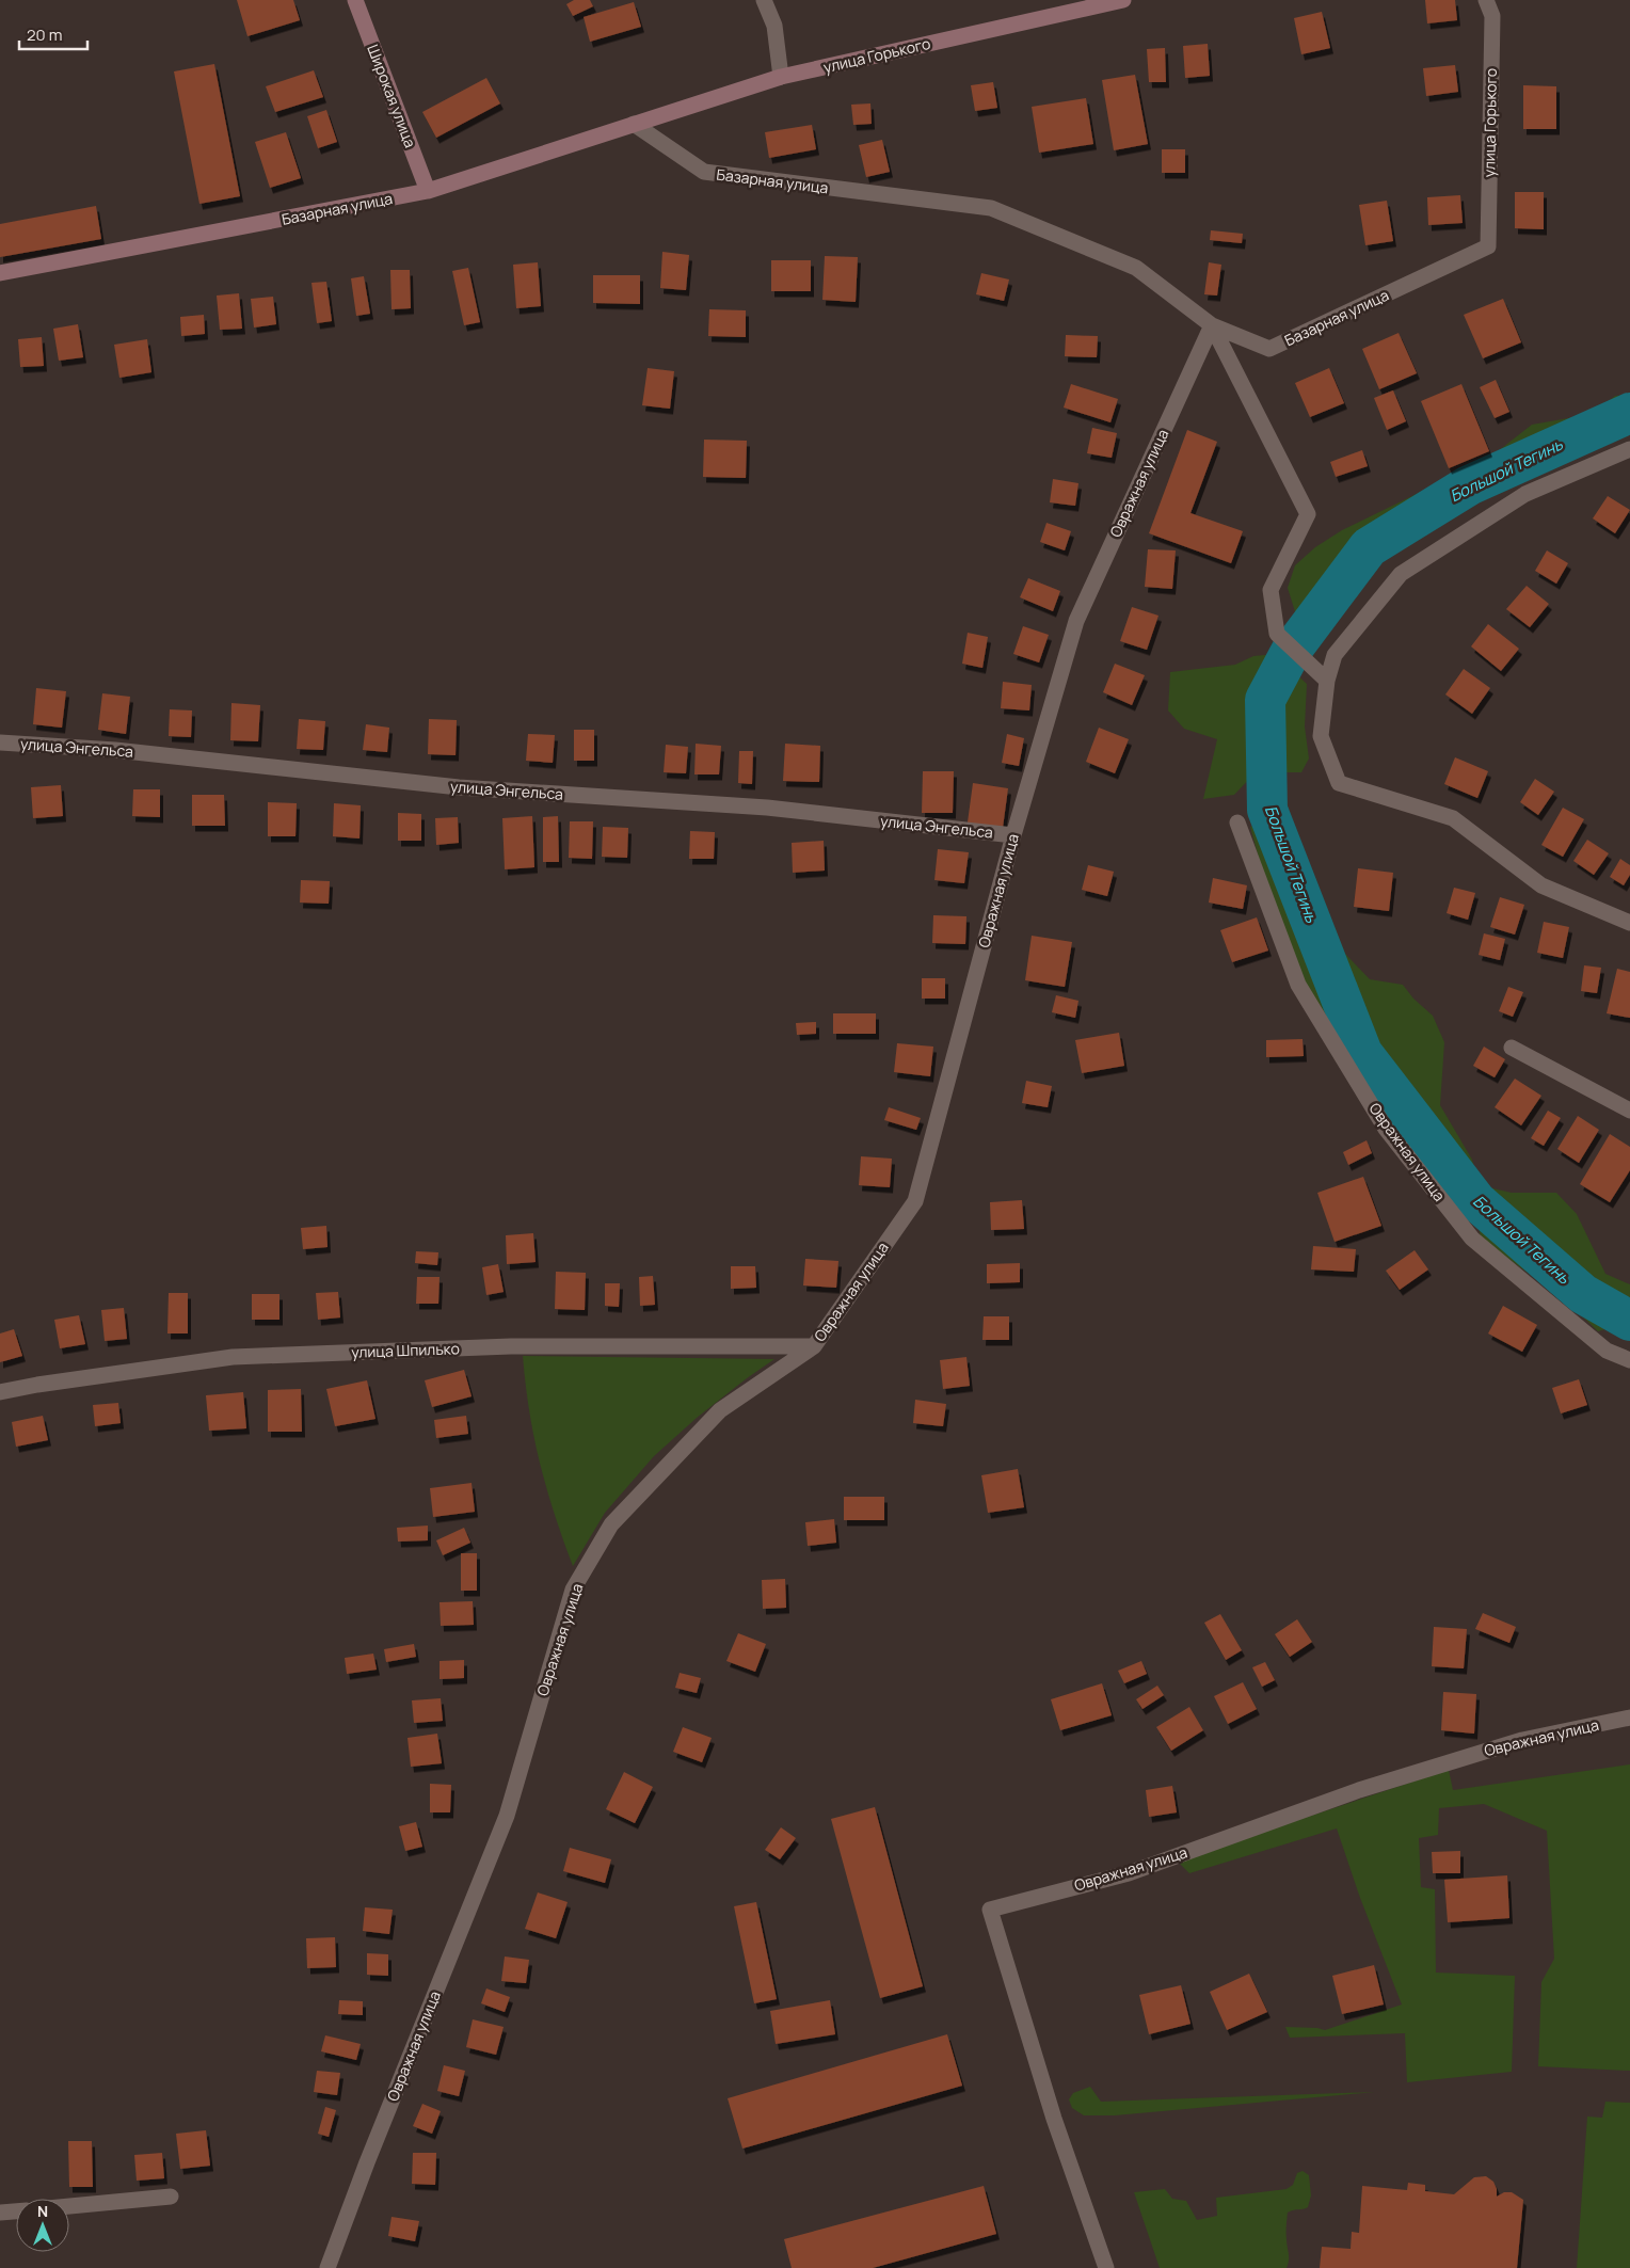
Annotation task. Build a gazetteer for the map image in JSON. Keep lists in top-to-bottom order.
{
  "streets": {
    "street": [
      "улица Горького",
      "Широкая улица",
      "Базарная улица",
      "Овражная улица",
      "улица Энгельса",
      "улица Шпилько"
    ]
  },
  "crossings": [
    ["улица Горького", "Базарная улица"],
    ["Широкая улица", "Базарная улица"],
    ["Базарная улица", "Овражная улица"],
    ["Овражная улица", "улица Энгельса"],
    ["Овражная улица", "улица Шпилько"]
  ],
  "water": ["Большой Тегинь"],
  "scale_bar": "20 m",
  "north": "top"
}
